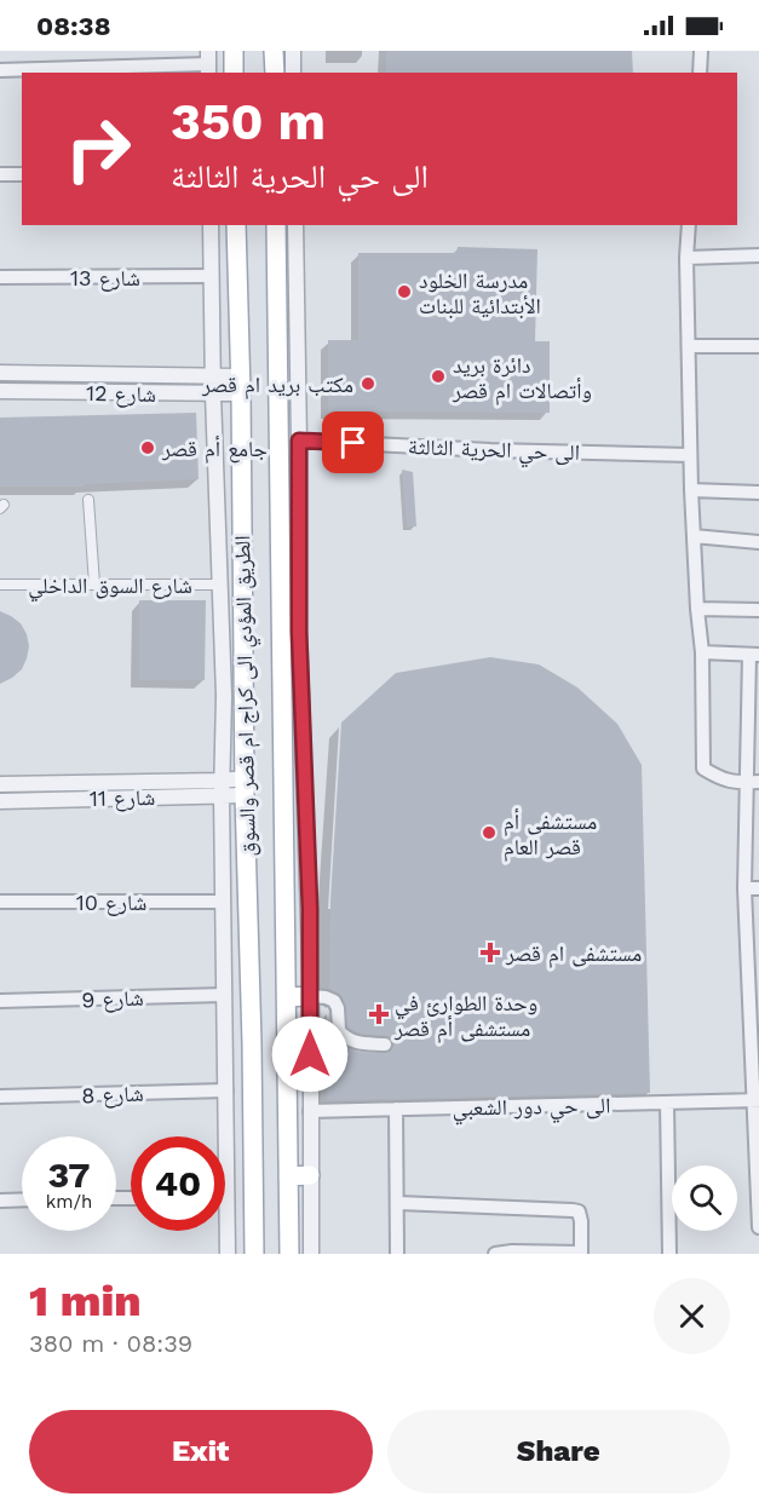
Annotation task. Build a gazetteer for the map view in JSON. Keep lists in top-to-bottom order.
{
  "streets": {
    "main road": ["الطريق المؤدي الى كراج ام قصر والسوق"],
    "street": [
      "شارع 13",
      "شارع 12",
      "الى حي الحرية الثالثة",
      "شارع السوق الداخلي",
      "شارع 11",
      "شارع 10",
      "شارع 9",
      "شارع 8",
      "الى حي دور الشعبي"
    ]
  },
  "crossings": [
    ["شارع 12", "الطريق المؤدي الى كراج ام قصر والسوق"],
    ["الطريق المؤدي الى كراج ام قصر والسوق", "شارع 11"]
  ],
  "places": {
    "other": [
      "مدرسة الخلود الأبتدائية للبنات",
      "دائرة بريد وأتصالات ام قصر",
      "مكتب بريد ام قصر",
      "جامع أم قصر",
      "مستشفى أم قصر العام"
    ],
    "health": ["مستشفى ام قصر", "وحدة الطوارئ في مستشفى أم قصر"]
  },
  "page": {
    "status": "08:38",
    "turn": ["350 m", "الى حي الحرية الثالثة"],
    "speed": "37 km/h",
    "limit": "40",
    "heading": ["1 min", "380 m · 08:39"],
    "buttons": ["Exit", "Share"]
  }
}
